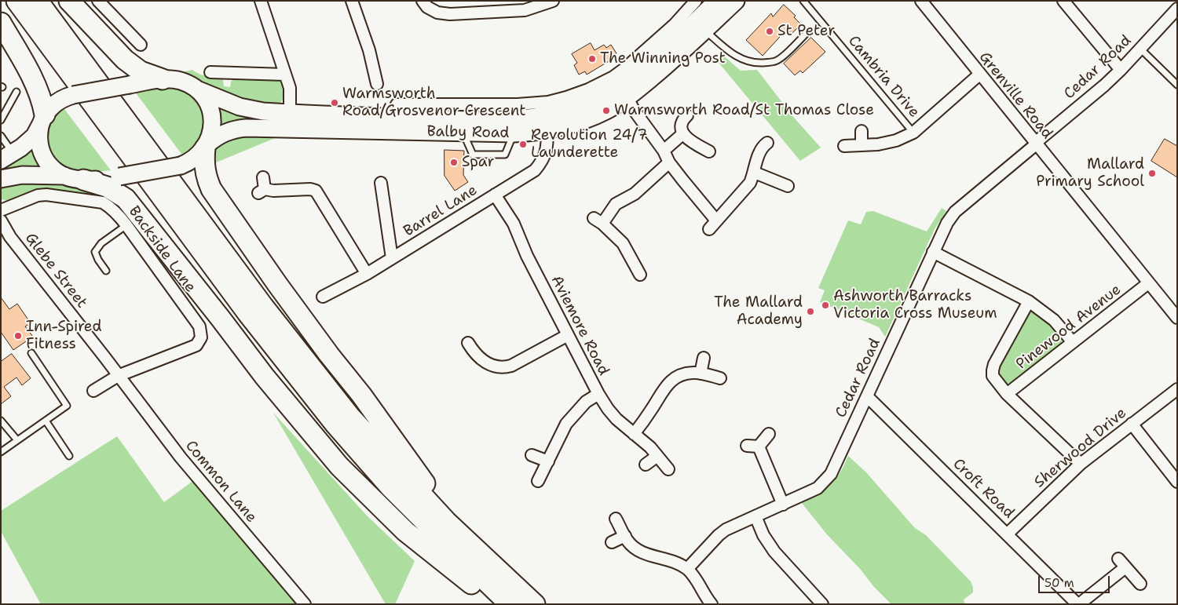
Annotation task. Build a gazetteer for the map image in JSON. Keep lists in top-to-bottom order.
{
  "streets": {
    "main road": ["Balby Road"],
    "street": [
      "Cedar Road",
      "Grenville Road",
      "Barrel Lane",
      "Backside Lane",
      "Glebe Street",
      "Aviemore Road",
      "Pinewood Avenue",
      "Sherwood Drive",
      "Common Lane",
      "Croft Road"
    ],
    "lane": ["Cambria Drive"]
  },
  "crossings": [
    ["Cedar Road", "Grenville Road"],
    ["Cedar Road", "Croft Road"],
    ["Grenville Road", "Pinewood Avenue"],
    ["Balby Road", "Barrel Lane"],
    ["Barrel Lane", "Aviemore Road"],
    ["Backside Lane", "Glebe Street"],
    ["Backside Lane", "Common Lane"],
    ["Glebe Street", "Common Lane"],
    ["Sherwood Drive", "Croft Road"]
  ],
  "places": [
    "St Peter",
    "The Winning Post",
    "Warmsworth Road/Grosvenor Crescent",
    "Warmsworth Road/St Thomas Close",
    "Revolution 24/7 Launderette",
    "Spar",
    "Mallard Primary School",
    "Ashworth Barracks Victoria Cross Museum",
    "The Mallard Academy",
    "Inn-Spired Fitness"
  ],
  "scale_bar": "50 m"
}
